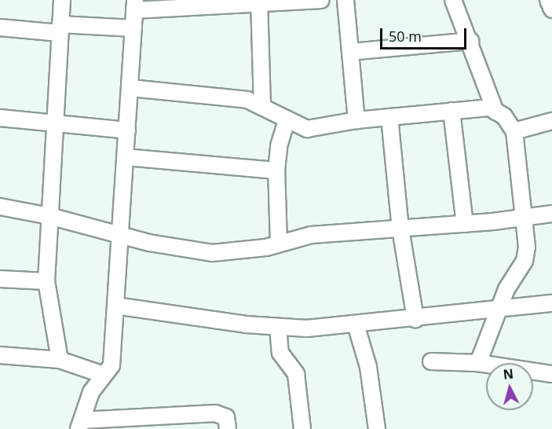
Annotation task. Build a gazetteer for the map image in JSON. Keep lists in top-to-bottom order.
{
  "scale_bar": "50 m",
  "north": "top"
}
